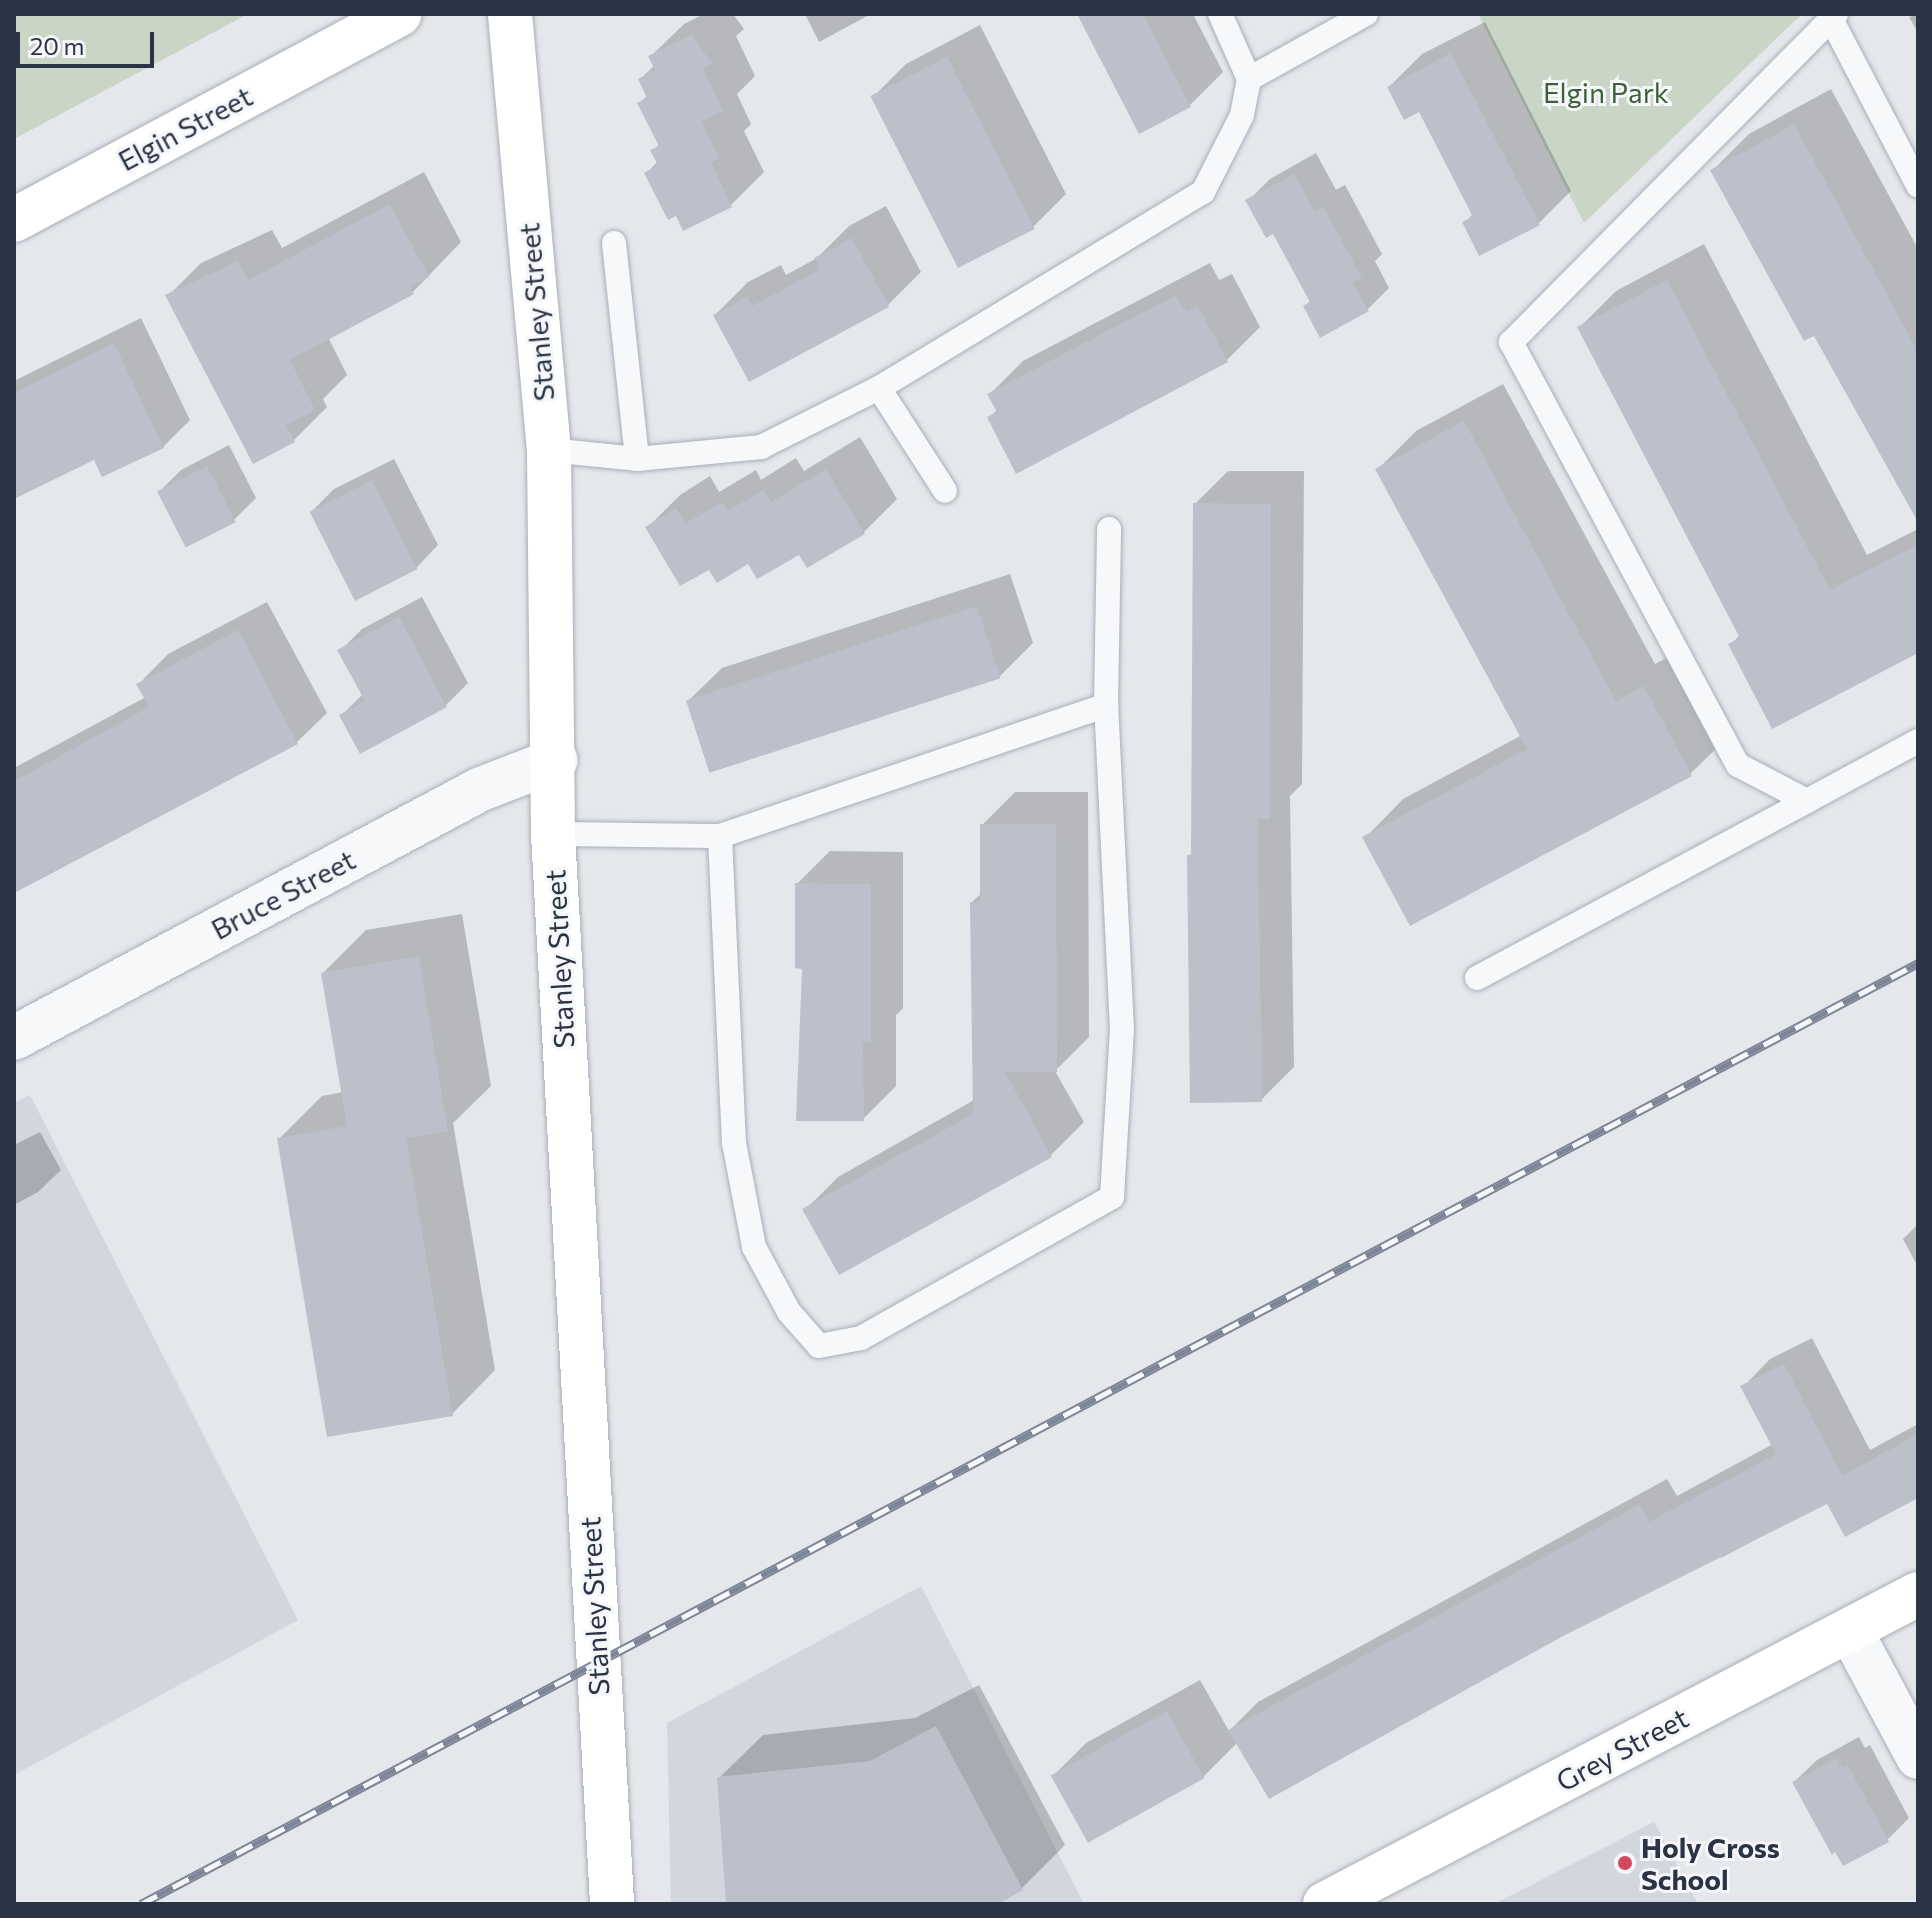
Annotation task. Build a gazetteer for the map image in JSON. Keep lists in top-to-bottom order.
{
  "streets": {
    "street": [
      "Elgin Street",
      "Stanley Street",
      "Bruce Street",
      "Grey Street"
    ]
  },
  "crossings": [
    ["Stanley Street", "Bruce Street"]
  ],
  "parks": ["Elgin Park"],
  "places": ["Holy Cross School"],
  "scale_bar": "20 m"
}
